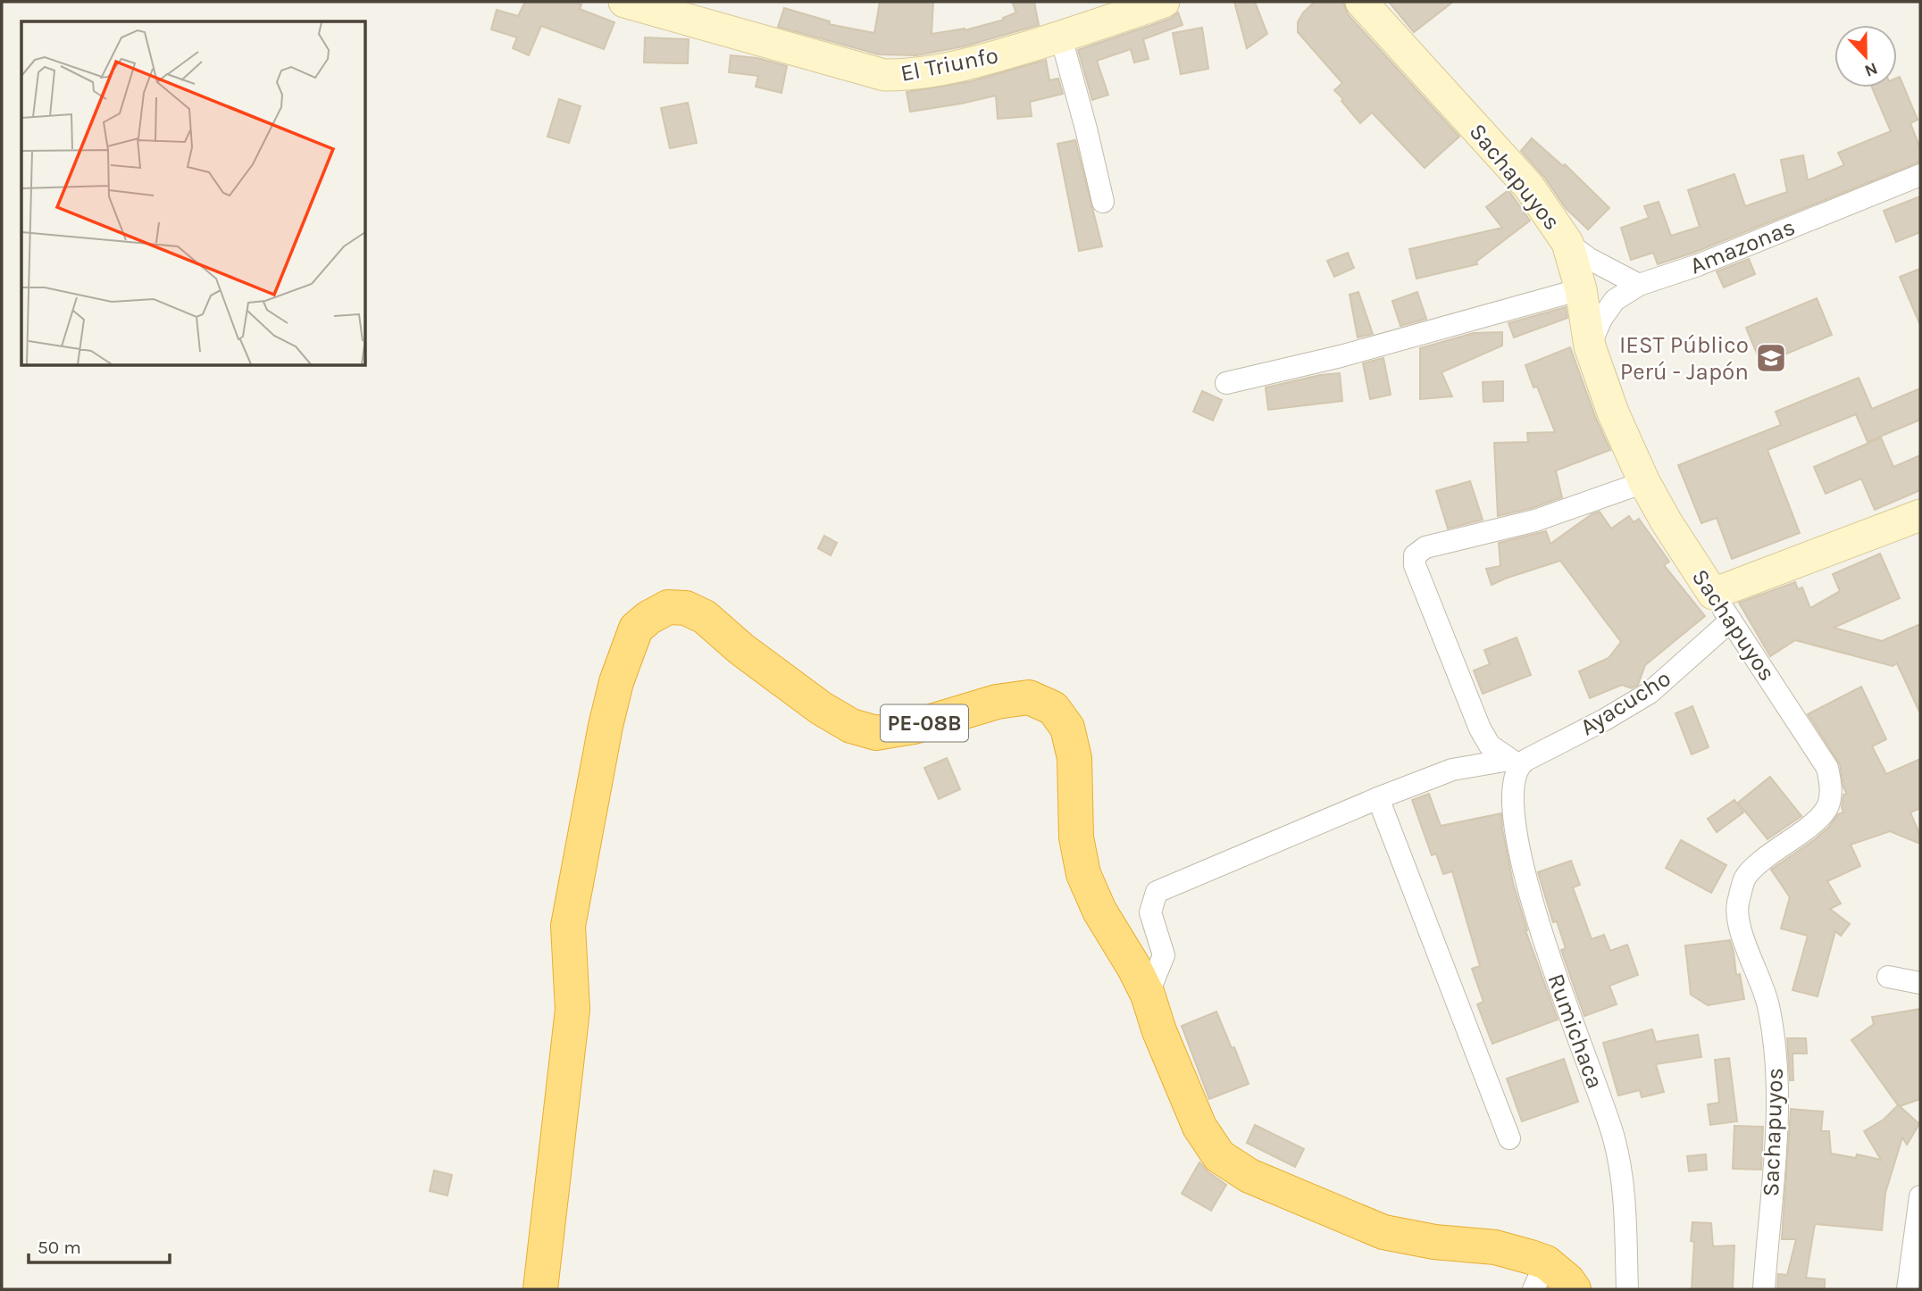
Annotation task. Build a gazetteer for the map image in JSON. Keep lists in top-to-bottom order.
{
  "streets": {
    "highway": ["PE-08B"],
    "main road": ["El Triunfo", "Sachapuyos"],
    "street": ["Amazonas", "Ayacucho", "Rumichaca"]
  },
  "crossings": [
    ["Sachapuyos", "Amazonas"],
    ["Sachapuyos", "Ayacucho"],
    ["Ayacucho", "PE-08B"],
    ["Ayacucho", "Rumichaca"]
  ],
  "places": {
    "school or university": ["IEST Público Perú - Japón"]
  },
  "scale_bar": "50 m",
  "north": "bottom"
}
